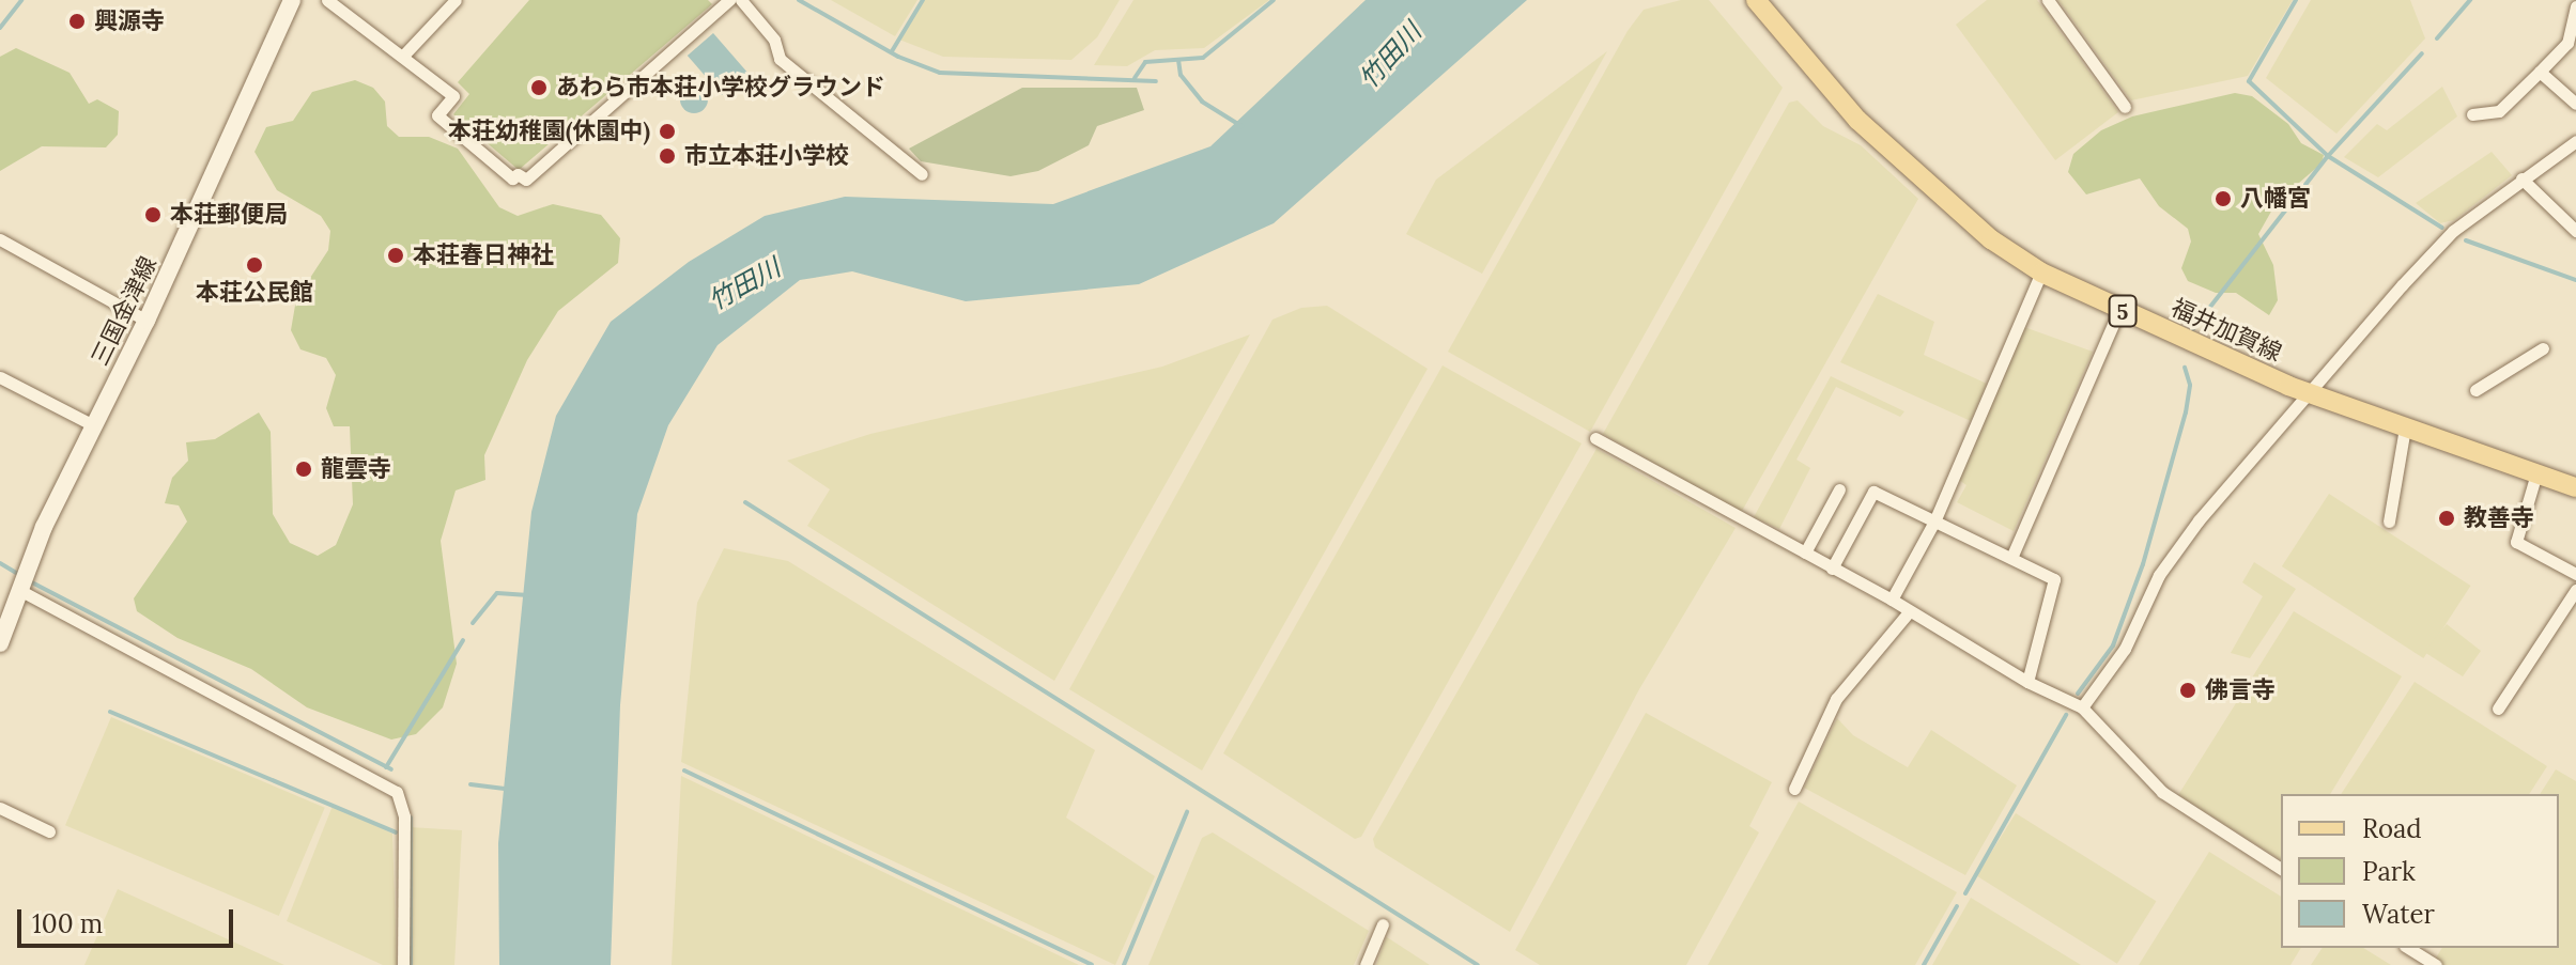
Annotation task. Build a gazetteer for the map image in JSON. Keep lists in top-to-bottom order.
{
  "streets": {
    "main road": ["三国金津線", "5", "福井加賀線"]
  },
  "water": ["竹田川"],
  "places": [
    "興源寺",
    "あわら市本荘小学校グラウンド",
    "本荘幼稚園(休園中)",
    "市立本荘小学校",
    "八幡宮",
    "本荘郵便局",
    "本荘春日神社",
    "本荘公民館",
    "龍雲寺",
    "教善寺",
    "佛言寺"
  ],
  "legend": ["Road", "Park", "Water"],
  "scale_bar": "100 m"
}
